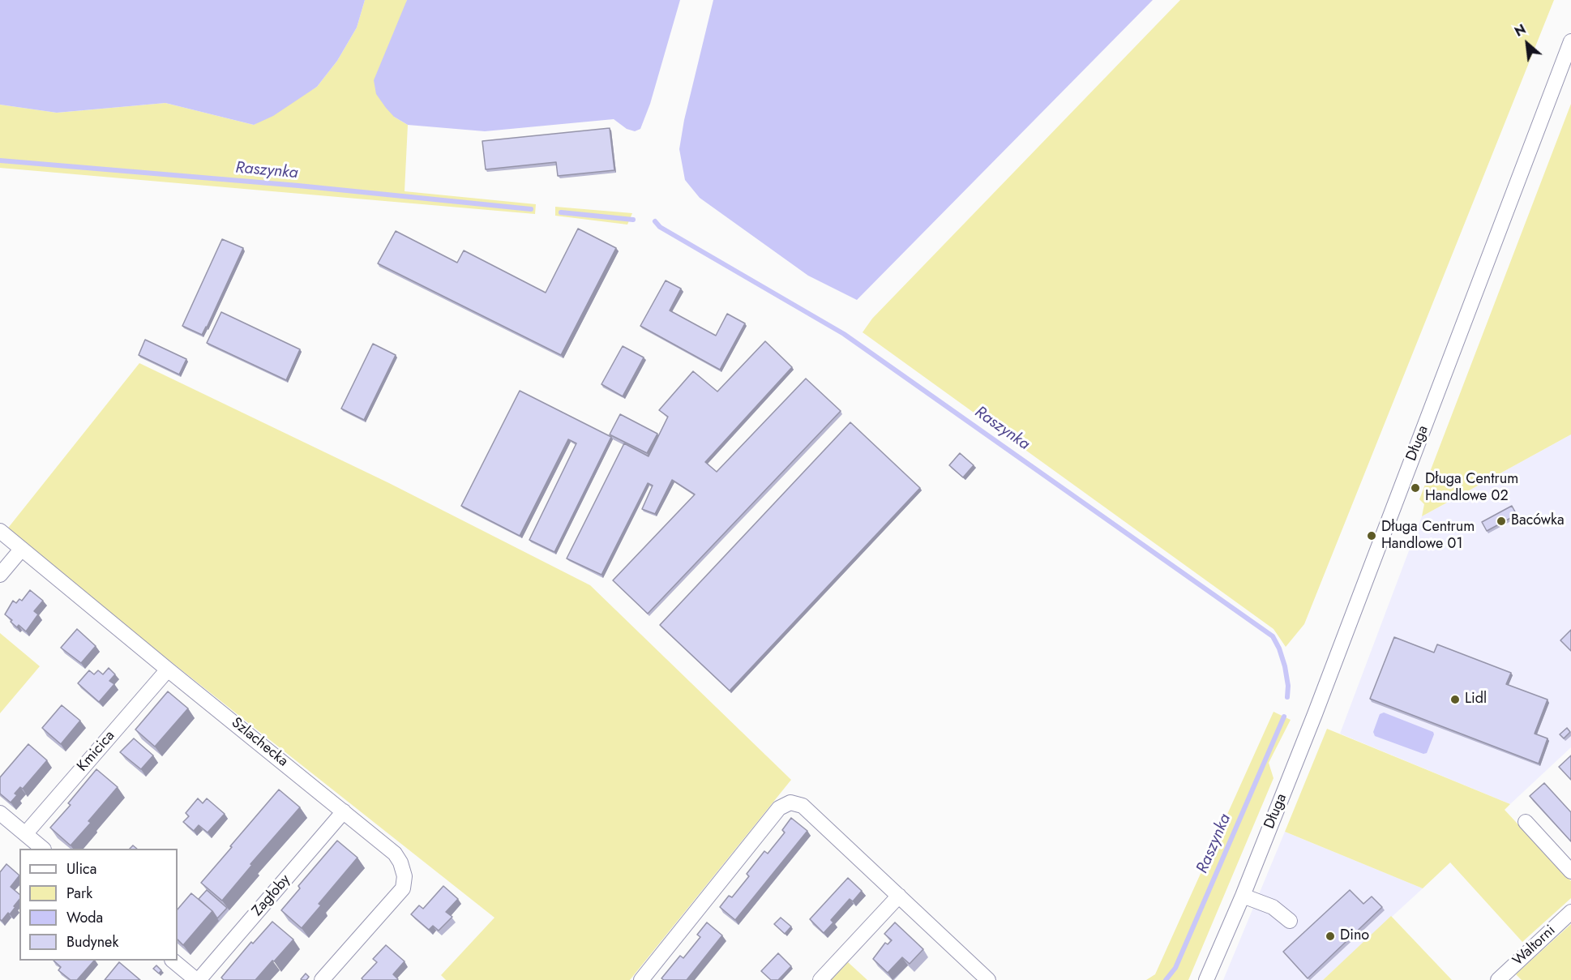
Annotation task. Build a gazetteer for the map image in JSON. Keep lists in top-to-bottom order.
{
  "streets": {
    "street": [
      "Długa",
      "Szlachecka",
      "Kmicica",
      "Zagłoby",
      "Waltorni"
    ]
  },
  "crossings": [
    ["Szlachecka", "Kmicica"],
    ["Szlachecka", "Zagłoby"]
  ],
  "water": ["Raszynka"],
  "places": [
    "Długa Centrum Handlowe 02",
    "Bacówka",
    "Długa Centrum Handlowe 01",
    "Lidl",
    "Dino"
  ],
  "legend": [
    "Ulica",
    "Park",
    "Woda",
    "Budynek"
  ],
  "north": "top left"
}
